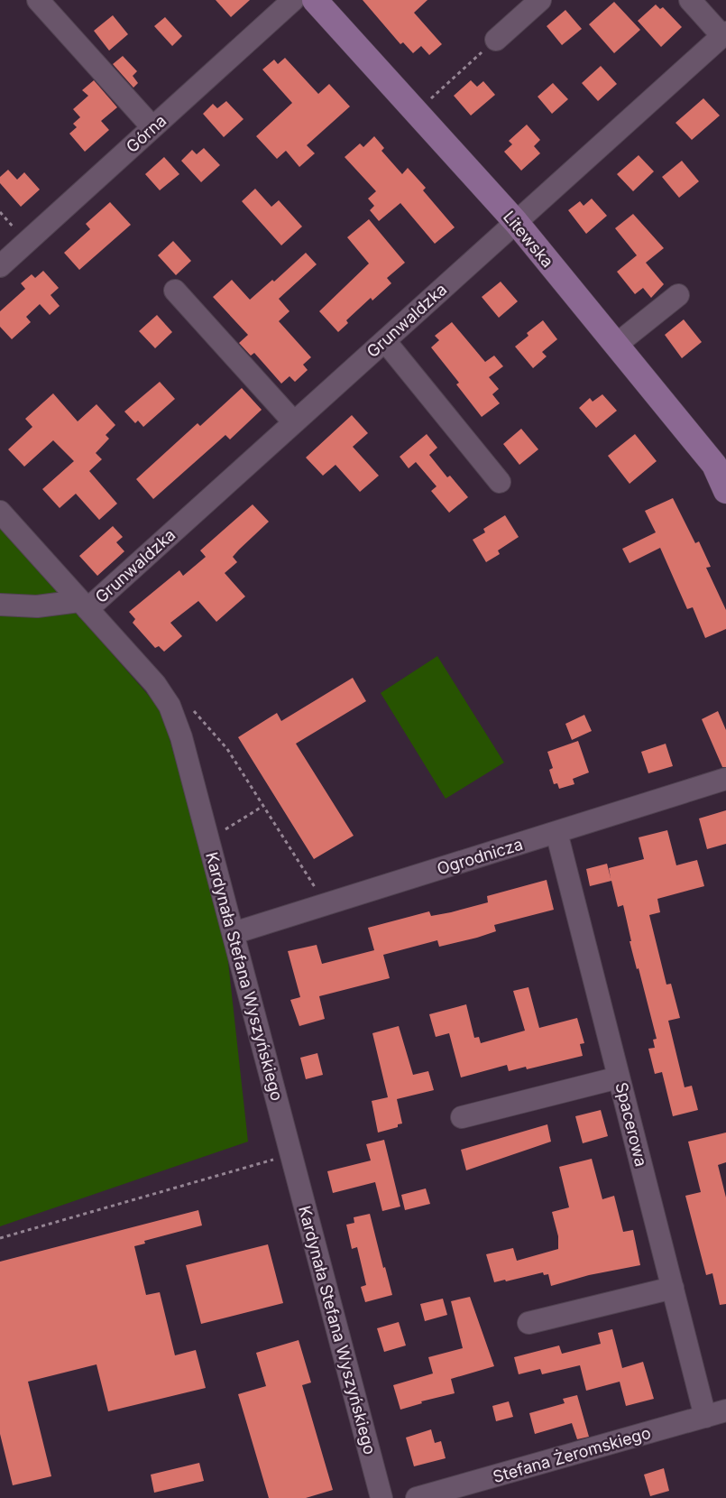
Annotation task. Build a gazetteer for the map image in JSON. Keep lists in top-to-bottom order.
{
  "streets": {
    "main road": ["Litewska"],
    "street": [
      "Górna",
      "Grunwaldzka",
      "Ogrodnicza",
      "Kardynała Stefana Wyszyńskiego",
      "Spacerowa",
      "Stefana Żeromskiego"
    ]
  },
  "crossings": [
    ["Litewska", "Grunwaldzka"],
    ["Grunwaldzka", "Kardynała Stefana Wyszyńskiego"],
    ["Ogrodnicza", "Kardynała Stefana Wyszyńskiego"],
    ["Ogrodnicza", "Spacerowa"],
    ["Spacerowa", "Stefana Żeromskiego"]
  ]
}
